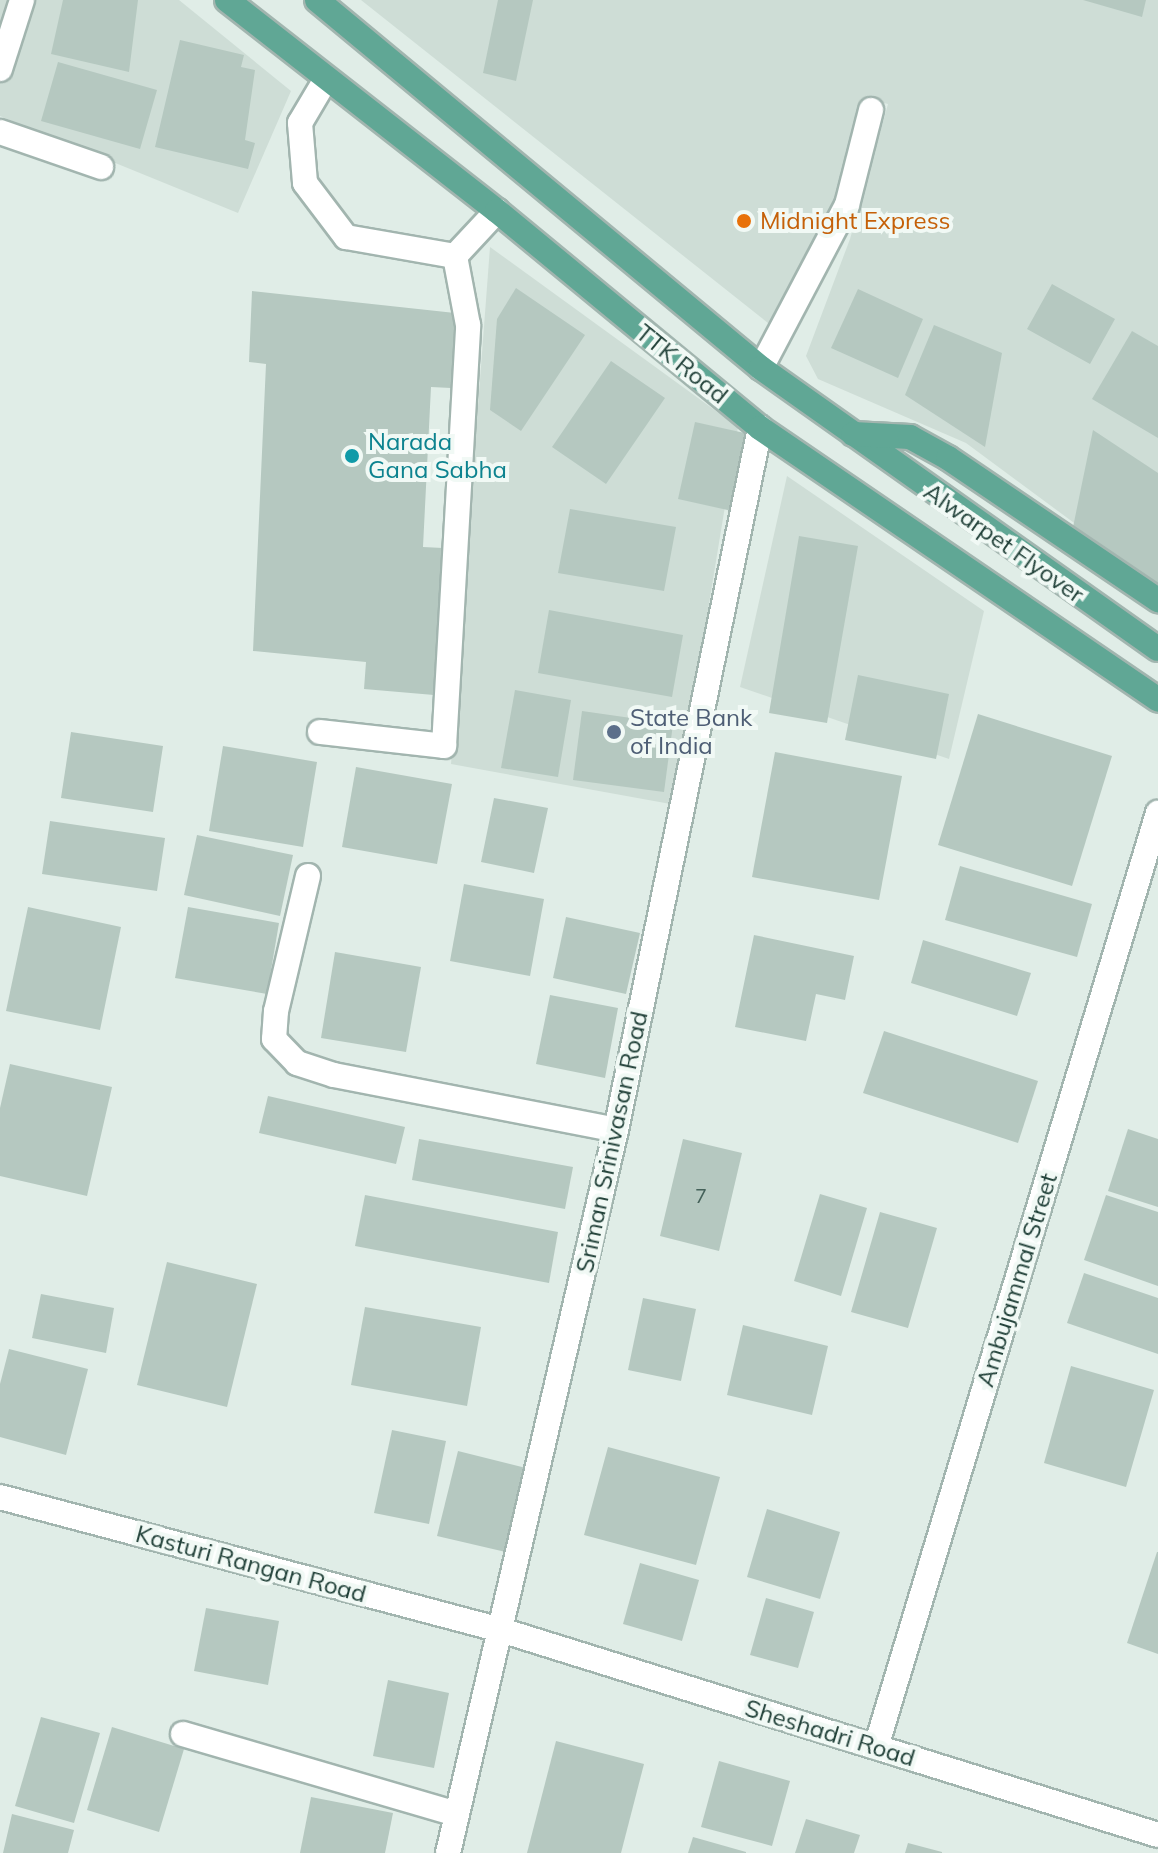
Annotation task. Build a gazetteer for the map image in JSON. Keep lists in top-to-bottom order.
{
  "streets": {
    "main road": ["TTK Road", "Alwarpet Flyover"],
    "street": [
      "Sriman Srinivasan Road",
      "Ambujammal Street",
      "Kasturi Rangan Road",
      "Sheshadri Road"
    ]
  },
  "crossings": [
    ["TTK Road", "Alwarpet Flyover"],
    ["TTK Road", "Sriman Srinivasan Road"],
    ["Sriman Srinivasan Road", "Kasturi Rangan Road"],
    ["Sriman Srinivasan Road", "Sheshadri Road"],
    ["Ambujammal Street", "Sheshadri Road"],
    ["Kasturi Rangan Road", "Sheshadri Road"]
  ],
  "places": ["Midnight Express", "Narada Gana Sabha", "State Bank of India"],
  "house_numbers": ["7"]
}
